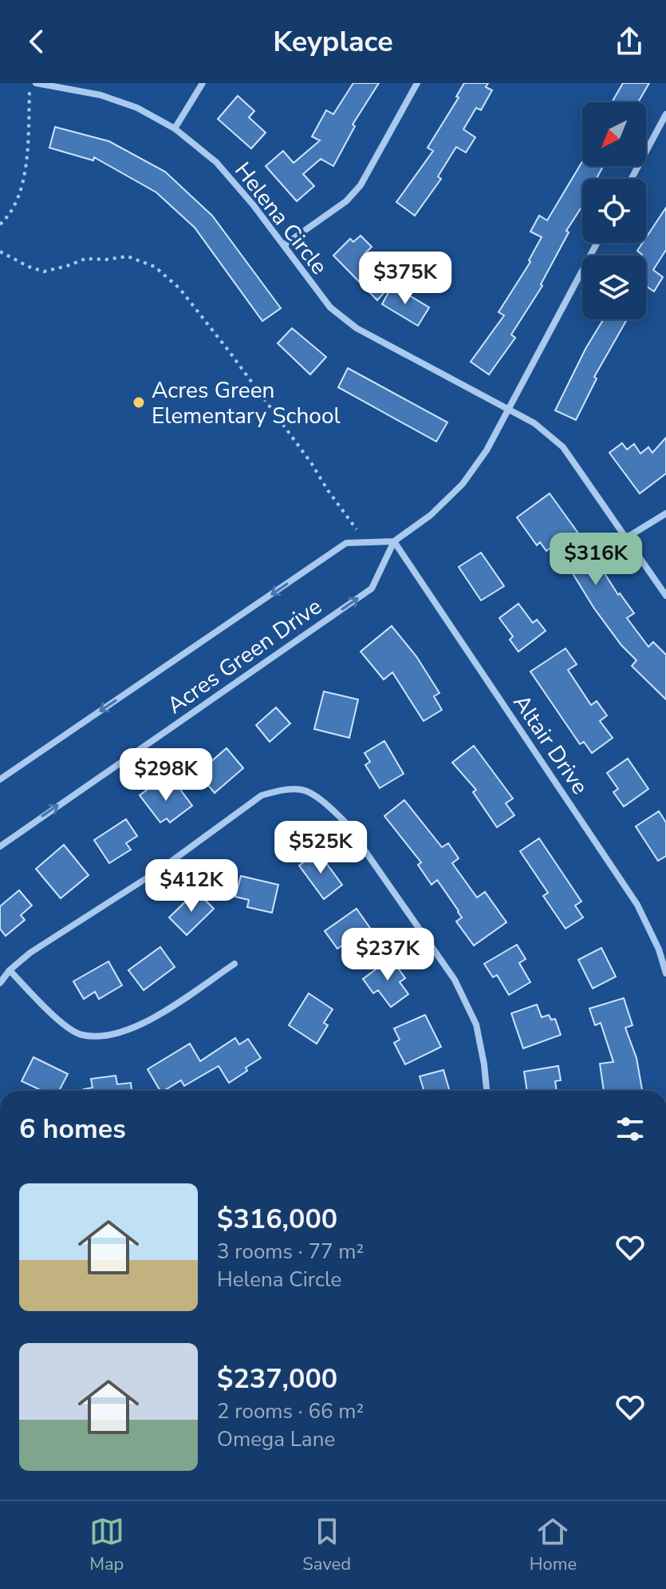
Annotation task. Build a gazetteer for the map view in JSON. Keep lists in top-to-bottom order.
{
  "streets": {
    "street": ["Helena Circle", "Acres Green Drive", "Altair Drive"]
  },
  "crossings": [
    ["Helena Circle", "Acres Green Drive"],
    ["Acres Green Drive", "Altair Drive"]
  ],
  "places": ["Acres Green Elementary School"],
  "north": "bottom left",
  "page": {
    "header": "Keyplace",
    "price": [
      "$375K",
      "$316K",
      "$298K",
      "$525K",
      "$412K",
      "$237K"
    ],
    "heading": "6 homes",
    "list": [
      {
        "name": "$316,000",
        "note": "3 rooms · 77 m² · Helena Circle"
      },
      {
        "name": "$237,000",
        "note": "2 rooms · 66 m² · Omega Lane"
      }
    ],
    "tabs": ["Map", "Saved", "Home"]
  }
}
